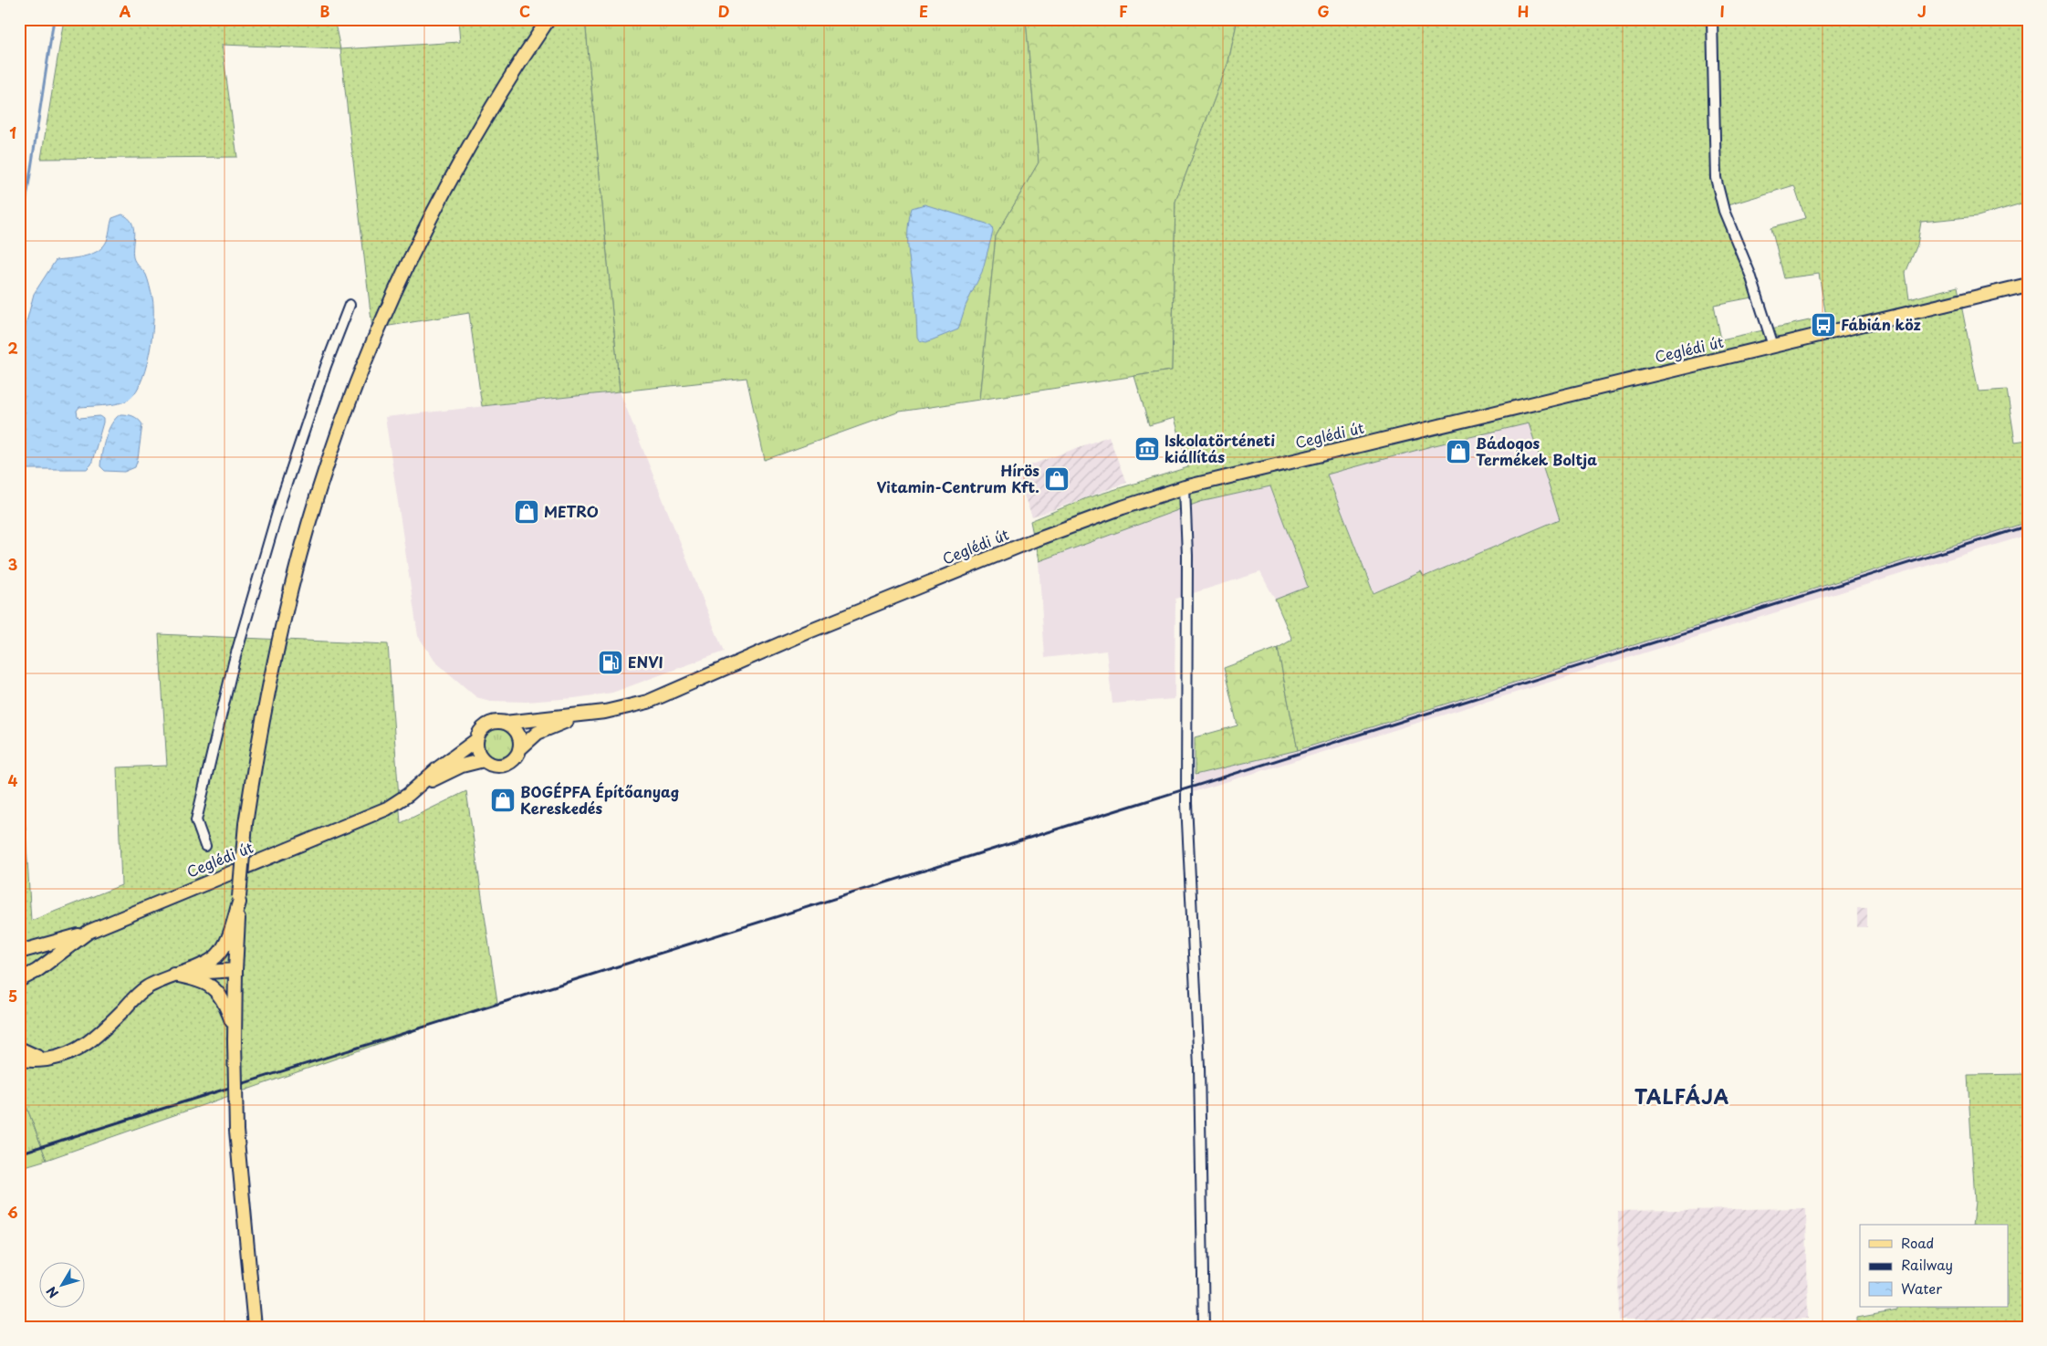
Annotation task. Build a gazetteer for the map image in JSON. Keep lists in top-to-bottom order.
{
  "streets": {
    "main road": ["Ceglédi út"]
  },
  "districts": ["TALFÁJA"],
  "places": {
    "bus stop": ["Fábián köz"],
    "museum": ["Iskolatörténeti kiállítás"],
    "shop": [
      "Bádogos Termékek Boltja",
      "Hírös Vitamin-Centrum Kft.",
      "METRO",
      "BOGÉPFA Építőanyag Kereskedés"
    ],
    "fuel station": ["ENVI"]
  },
  "legend": ["Road", "Railway", "Water"],
  "north": "bottom left",
  "grid": {
    "columns": [
      "A",
      "B",
      "C",
      "D",
      "E",
      "F",
      "G",
      "H",
      "I",
      "J"
    ],
    "rows": [
      "1",
      "2",
      "3",
      "4",
      "5",
      "6"
    ]
  }
}
